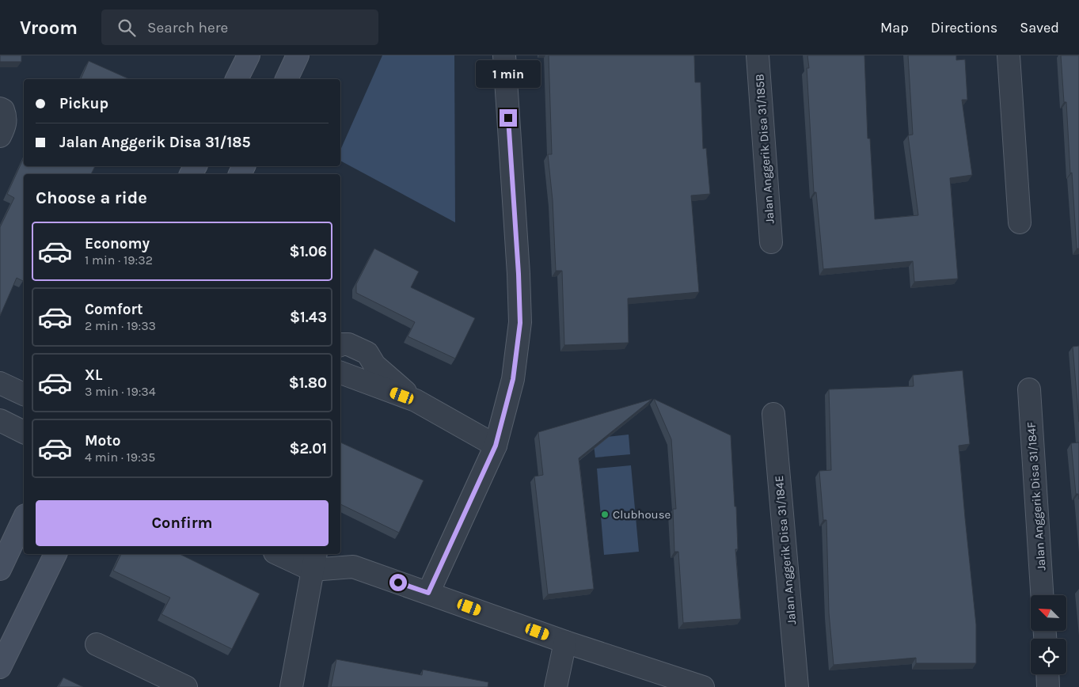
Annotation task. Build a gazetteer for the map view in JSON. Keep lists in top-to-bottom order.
{
  "streets": {
    "street": ["Jalan Anggerik Disa 31/185B", "Jalan Anggerik Disa 31/184F", "Jalan Anggerik Disa 31/184E"]
  },
  "places": ["Clubhouse"],
  "north": "top left",
  "page": {
    "header": "Vroom",
    "search": "Search here",
    "nav": ["Map", "Directions", "Saved"],
    "bubble": "1 min",
    "banner": ["Pickup", "Jalan Anggerik Disa 31/185"],
    "heading": "Choose a ride",
    "list": [
      {
        "name": "Economy",
        "note": "1 min · 19:32",
        "value": "$1.06"
      },
      {
        "name": "Comfort",
        "note": "2 min · 19:33",
        "value": "$1.43"
      },
      {
        "name": "XL",
        "note": "3 min · 19:34",
        "value": "$1.80"
      },
      {
        "name": "Moto",
        "note": "4 min · 19:35",
        "value": "$2.01"
      }
    ],
    "buttons": "Confirm"
  }
}
